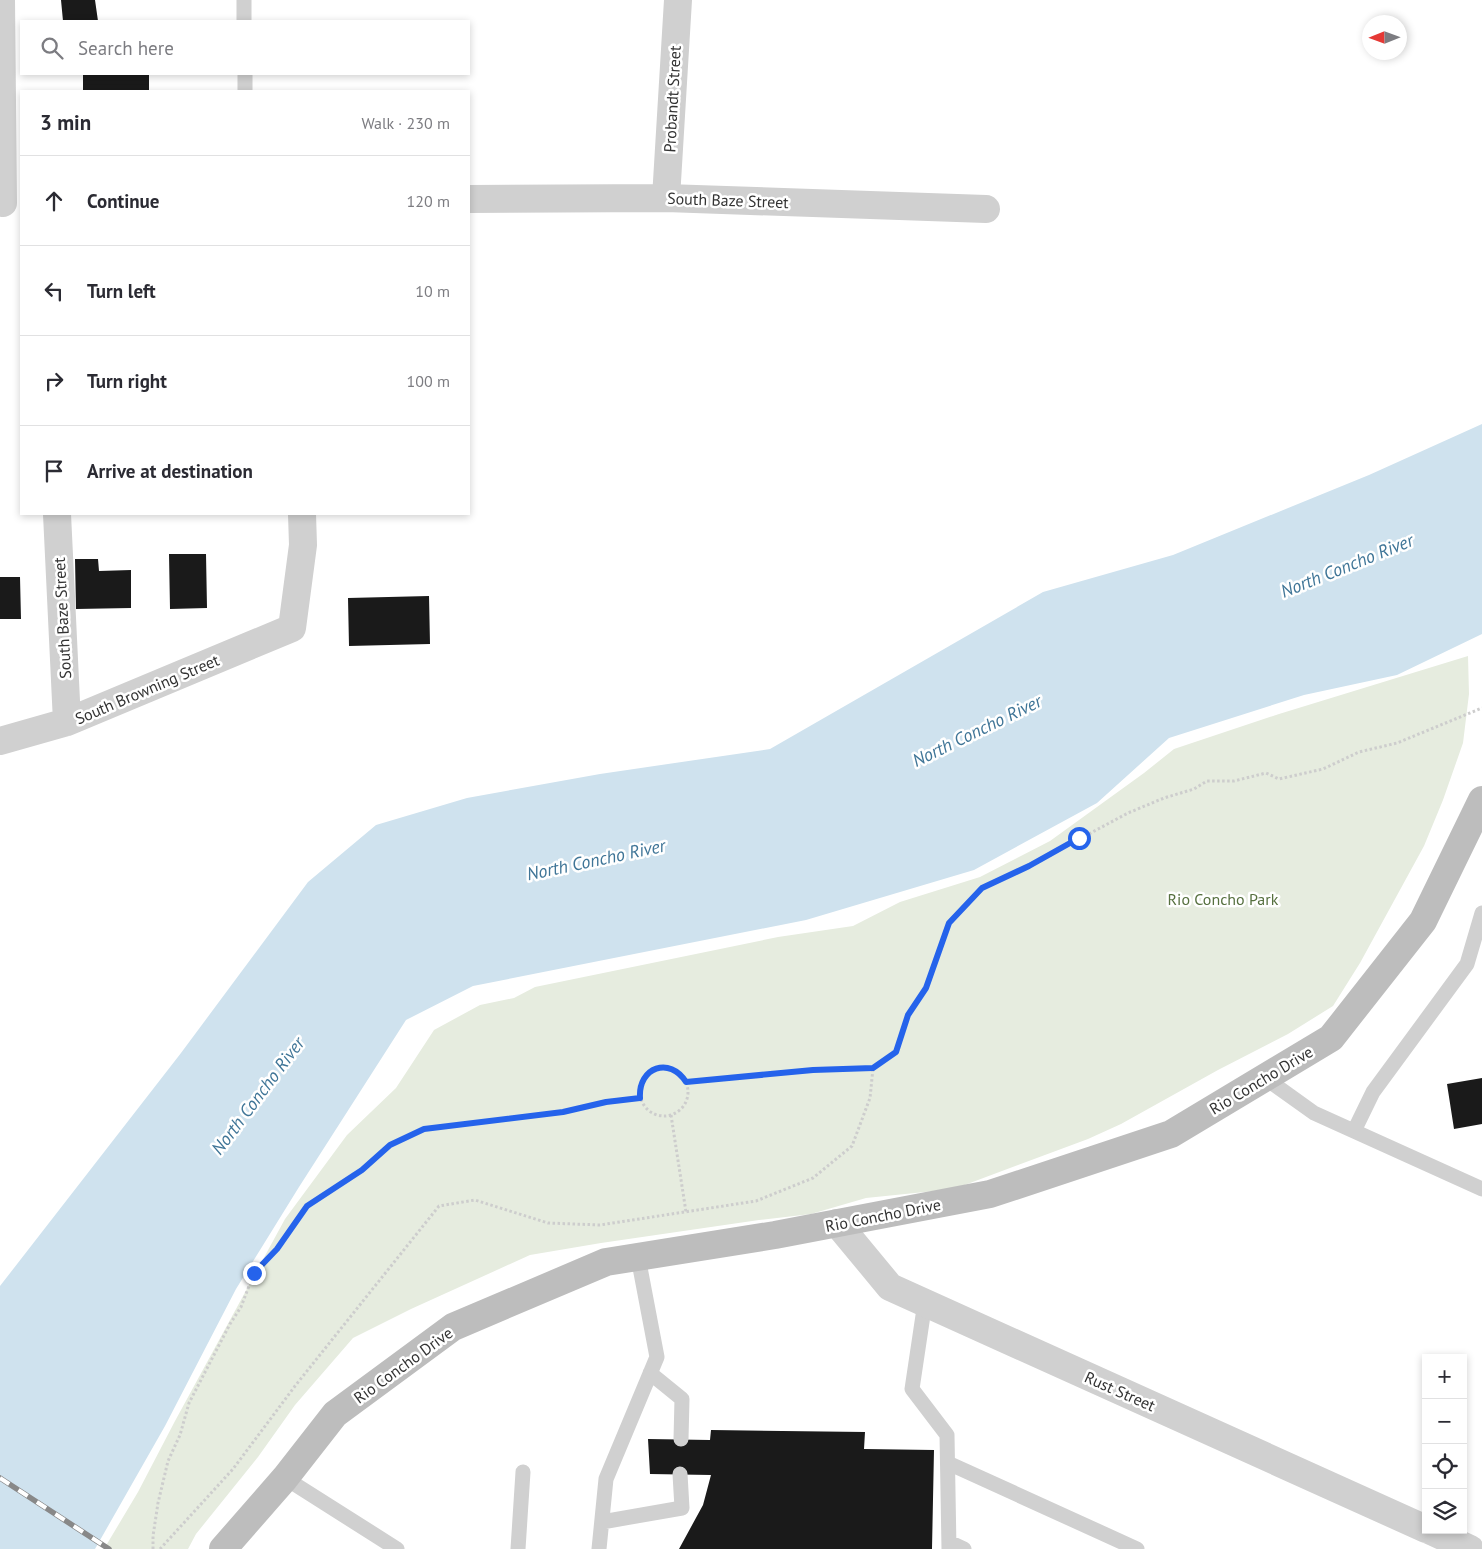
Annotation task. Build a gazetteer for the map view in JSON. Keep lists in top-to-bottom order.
{
  "streets": {
    "street": [
      "Probandt Street",
      "South Baze Street",
      "South Browning Street",
      "Rio Concho Drive",
      "Rust Street"
    ]
  },
  "crossings": [
    ["Probandt Street", "South Baze Street"],
    ["South Baze Street", "South Browning Street"],
    ["Rio Concho Drive", "Rust Street"]
  ],
  "water": ["North Concho River"],
  "parks": ["Rio Concho Park"],
  "north": "left",
  "page": {
    "search": "Search here",
    "heading": ["3 min", "Walk · 230 m"],
    "list": [
      ["Continue", "120 m"],
      ["Turn left", "10 m"],
      ["Turn right", "100 m"],
      "Arrive at destination"
    ],
    "map_buttons": ["+", "−"]
  }
}
